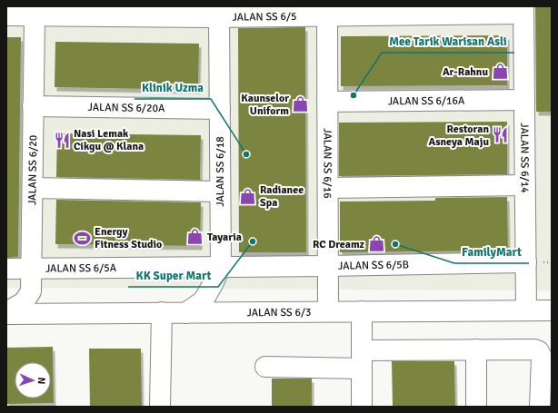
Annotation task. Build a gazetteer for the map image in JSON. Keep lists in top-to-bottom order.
{
  "streets": {
    "street": [
      "JALAN SS 6/5",
      "JALAN SS 6/16A",
      "JALAN SS 6/20A",
      "JALAN SS 6/14",
      "JALAN SS 6/16",
      "JALAN SS 6/20",
      "JALAN SS 6/18",
      "JALAN SS 6/5B",
      "JALAN SS 6/5A",
      "JALAN SS 6/3"
    ]
  },
  "crossings": [
    ["JALAN SS 6/5", "JALAN SS 6/14"],
    ["JALAN SS 6/5", "JALAN SS 6/16"],
    ["JALAN SS 6/5", "JALAN SS 6/20"],
    ["JALAN SS 6/5", "JALAN SS 6/18"],
    ["JALAN SS 6/16A", "JALAN SS 6/14"],
    ["JALAN SS 6/16A", "JALAN SS 6/16"],
    ["JALAN SS 6/20A", "JALAN SS 6/20"],
    ["JALAN SS 6/20A", "JALAN SS 6/18"],
    ["JALAN SS 6/14", "JALAN SS 6/5B"],
    ["JALAN SS 6/14", "JALAN SS 6/3"],
    ["JALAN SS 6/16", "JALAN SS 6/5B"],
    ["JALAN SS 6/16", "JALAN SS 6/3"],
    ["JALAN SS 6/20", "JALAN SS 6/5A"],
    ["JALAN SS 6/20", "JALAN SS 6/3"],
    ["JALAN SS 6/18", "JALAN SS 6/5B"],
    ["JALAN SS 6/18", "JALAN SS 6/5A"],
    ["JALAN SS 6/18", "JALAN SS 6/3"],
    ["JALAN SS 6/5B", "JALAN SS 6/5A"]
  ],
  "places": {
    "shop": [
      "Ar-Rahnu",
      "Kaunselor Uniform",
      "Radianee Spa",
      "Tayaria",
      "RC Dreamz"
    ],
    "other": [
      "Mee Tarik Warisan Asli",
      "Klinik Uzma",
      "KK Super Mart",
      "FamilyMart"
    ],
    "restaurant": ["Restoran Asneya Maju", "Nasi Lemak Cikgu @ Klana"],
    "sports": ["Energy Fitness Studio"]
  },
  "north": "right"
}
